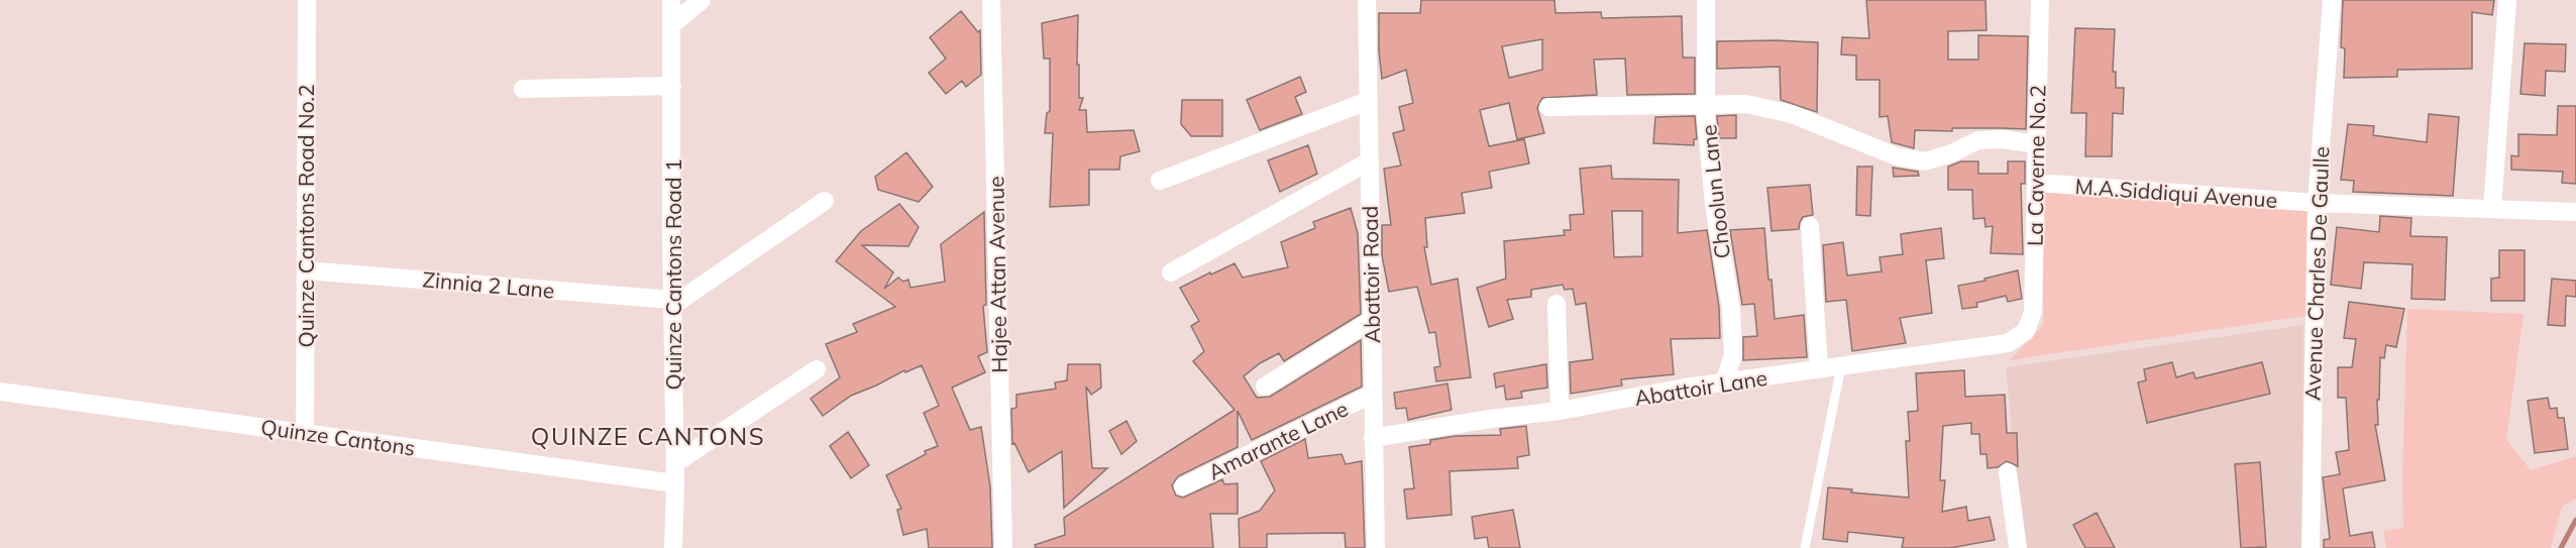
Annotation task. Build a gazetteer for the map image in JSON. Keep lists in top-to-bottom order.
{
  "streets": {
    "street": [
      "La Caverne No.2",
      "Choolun Lane",
      "M.A.Siddiqui Avenue",
      "Quinze Cantons Road No.2",
      "Avenue Charles De Gaulle",
      "Quinze Cantons Road 1",
      "Hajee Attan Avenue",
      "Abattoir Road",
      "Zinnia 2 Lane",
      "Abattoir Lane",
      "Quinze Cantons",
      "Amarante Lane"
    ]
  },
  "crossings": [
    ["La Caverne No.2", "M.A.Siddiqui Avenue"],
    ["La Caverne No.2", "Abattoir Lane"],
    ["Choolun Lane", "Abattoir Lane"],
    ["M.A.Siddiqui Avenue", "Avenue Charles De Gaulle"],
    ["Quinze Cantons Road No.2", "Zinnia 2 Lane"],
    ["Quinze Cantons Road No.2", "Quinze Cantons"],
    ["Quinze Cantons Road 1", "Zinnia 2 Lane"],
    ["Quinze Cantons Road 1", "Quinze Cantons"],
    ["Abattoir Road", "Abattoir Lane"],
    ["Abattoir Road", "Amarante Lane"]
  ],
  "districts": ["QUINZE CANTONS"]
}
